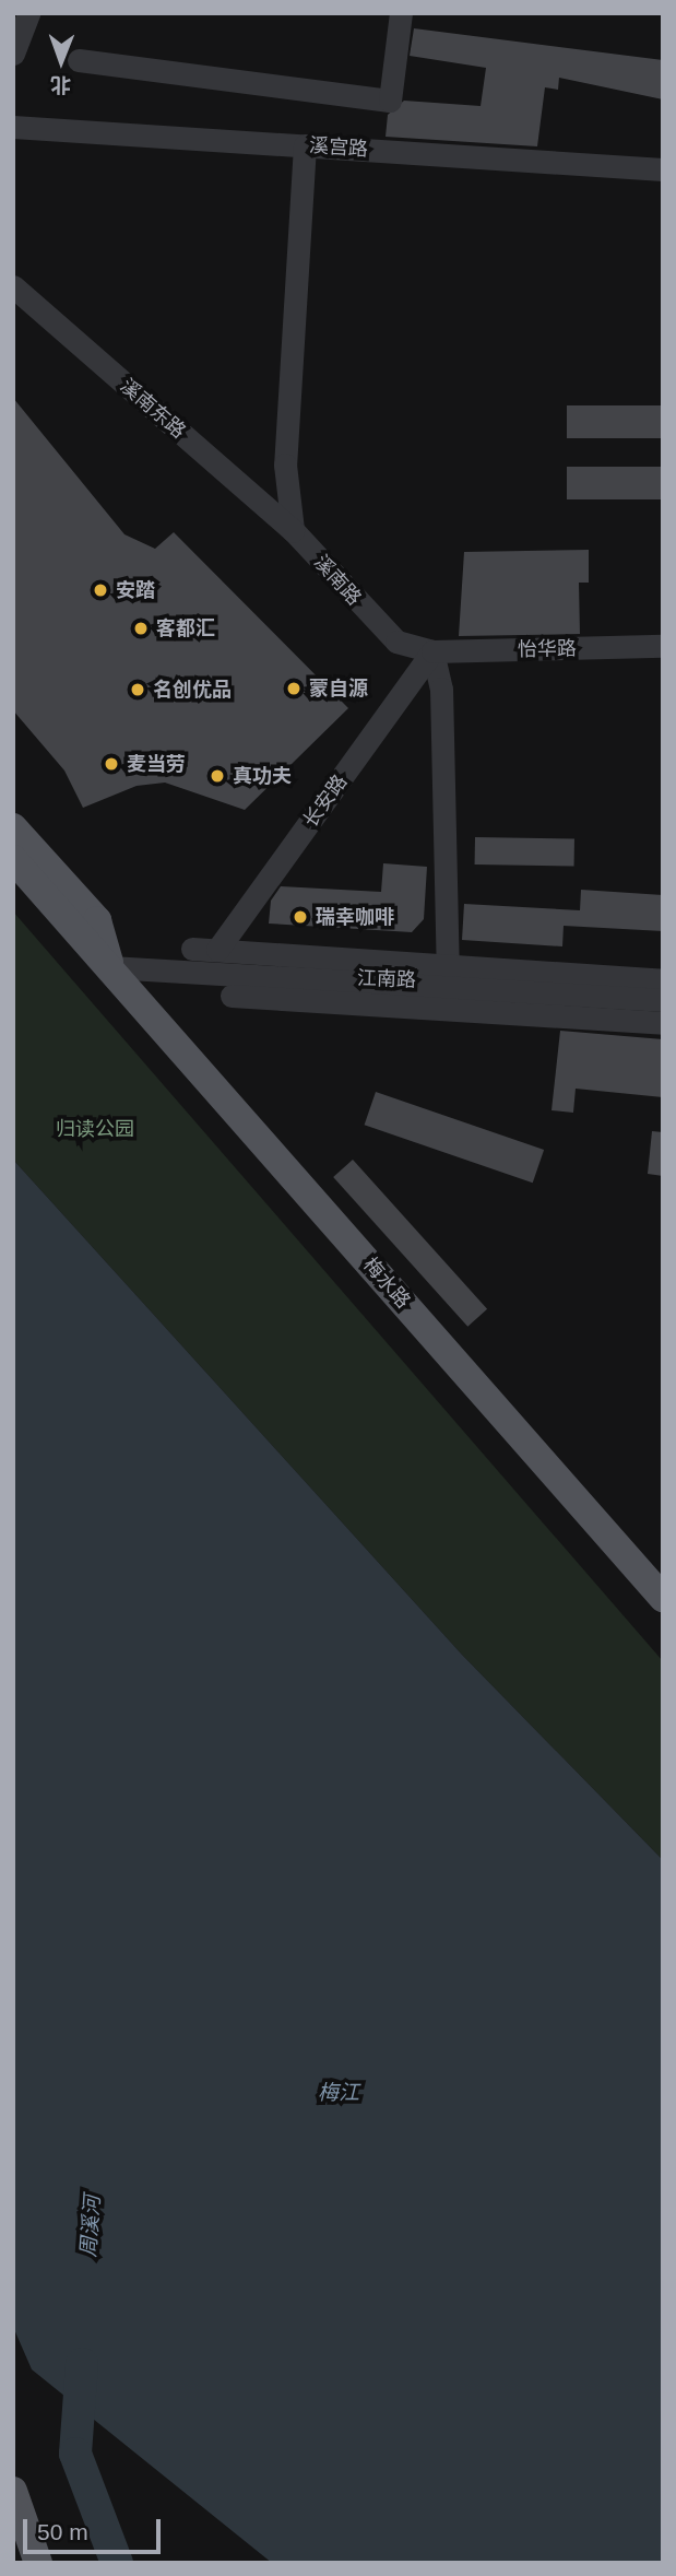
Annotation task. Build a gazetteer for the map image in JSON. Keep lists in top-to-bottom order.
{
  "streets": {
    "main road": ["梅水路"],
    "street": [
      "溪宫路",
      "溪南东路",
      "溪南路",
      "怡华路",
      "长安路",
      "江南路"
    ]
  },
  "crossings": [
    ["溪南东路", "溪南路"],
    ["溪南路", "怡华路"],
    ["溪南路", "长安路"],
    ["怡华路", "长安路"],
    ["江南路", "梅水路"]
  ],
  "water": ["梅江", "周溪河"],
  "parks": ["归读公园"],
  "places": [
    "安踏",
    "客都汇",
    "蒙自源",
    "名创优品",
    "麦当劳",
    "真功夫",
    "瑞幸咖啡"
  ],
  "scale_bar": "50 m",
  "north": "bottom"
}
